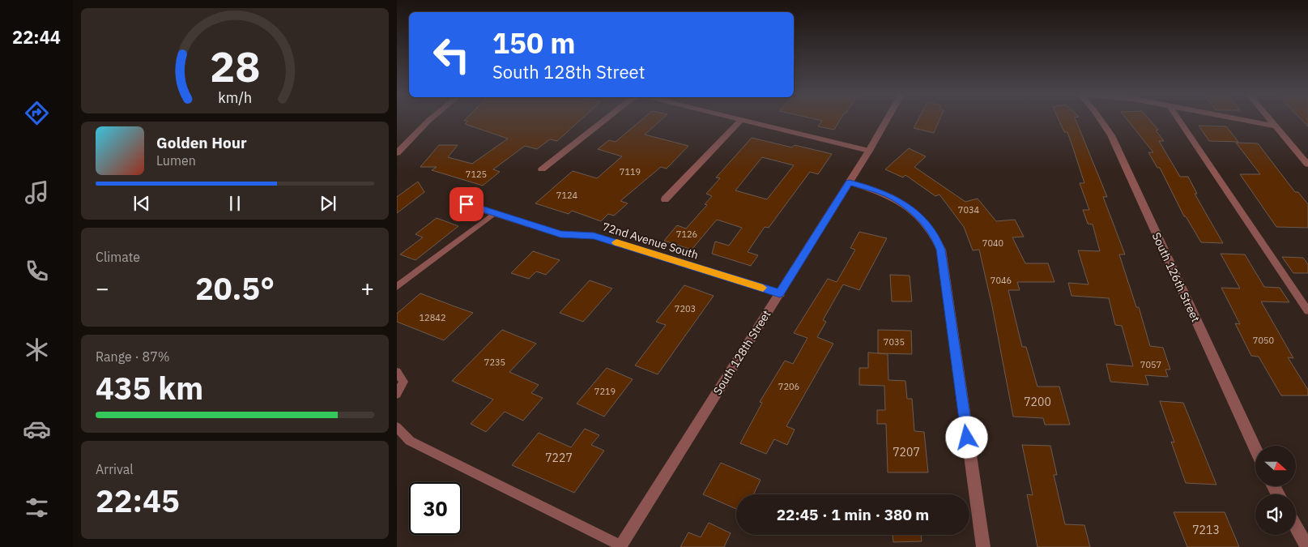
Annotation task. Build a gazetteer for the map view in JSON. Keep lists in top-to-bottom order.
{
  "streets": {
    "street": ["72nd Avenue South", "South 126th Street", "South 128th Street"]
  },
  "crossings": [
    ["72nd Avenue South", "South 128th Street"]
  ],
  "house_numbers": [
    "7119",
    "7125",
    "7124",
    "7034",
    "7126",
    "7040",
    "7046",
    "7203",
    "12842",
    "7050",
    "7035",
    "7235",
    "7057",
    "7206",
    "7219",
    "7200",
    "7207",
    "7227",
    "7213"
  ],
  "north": "right",
  "page": {
    "tabs": "22:44",
    "turn": ["150 m", "South 128th Street"],
    "song": ["Golden Hour", "Lumen"],
    "tile": [
      "Climate",
      ["Range · 87%", "435 km"],
      ["Arrival", "22:45"]
    ],
    "heat": ["−", "20.5°", "+"],
    "limit": "30",
    "trip": "22:45 · 1 min · 380 m",
    "gauge": ["28", "km/h"]
  }
}
